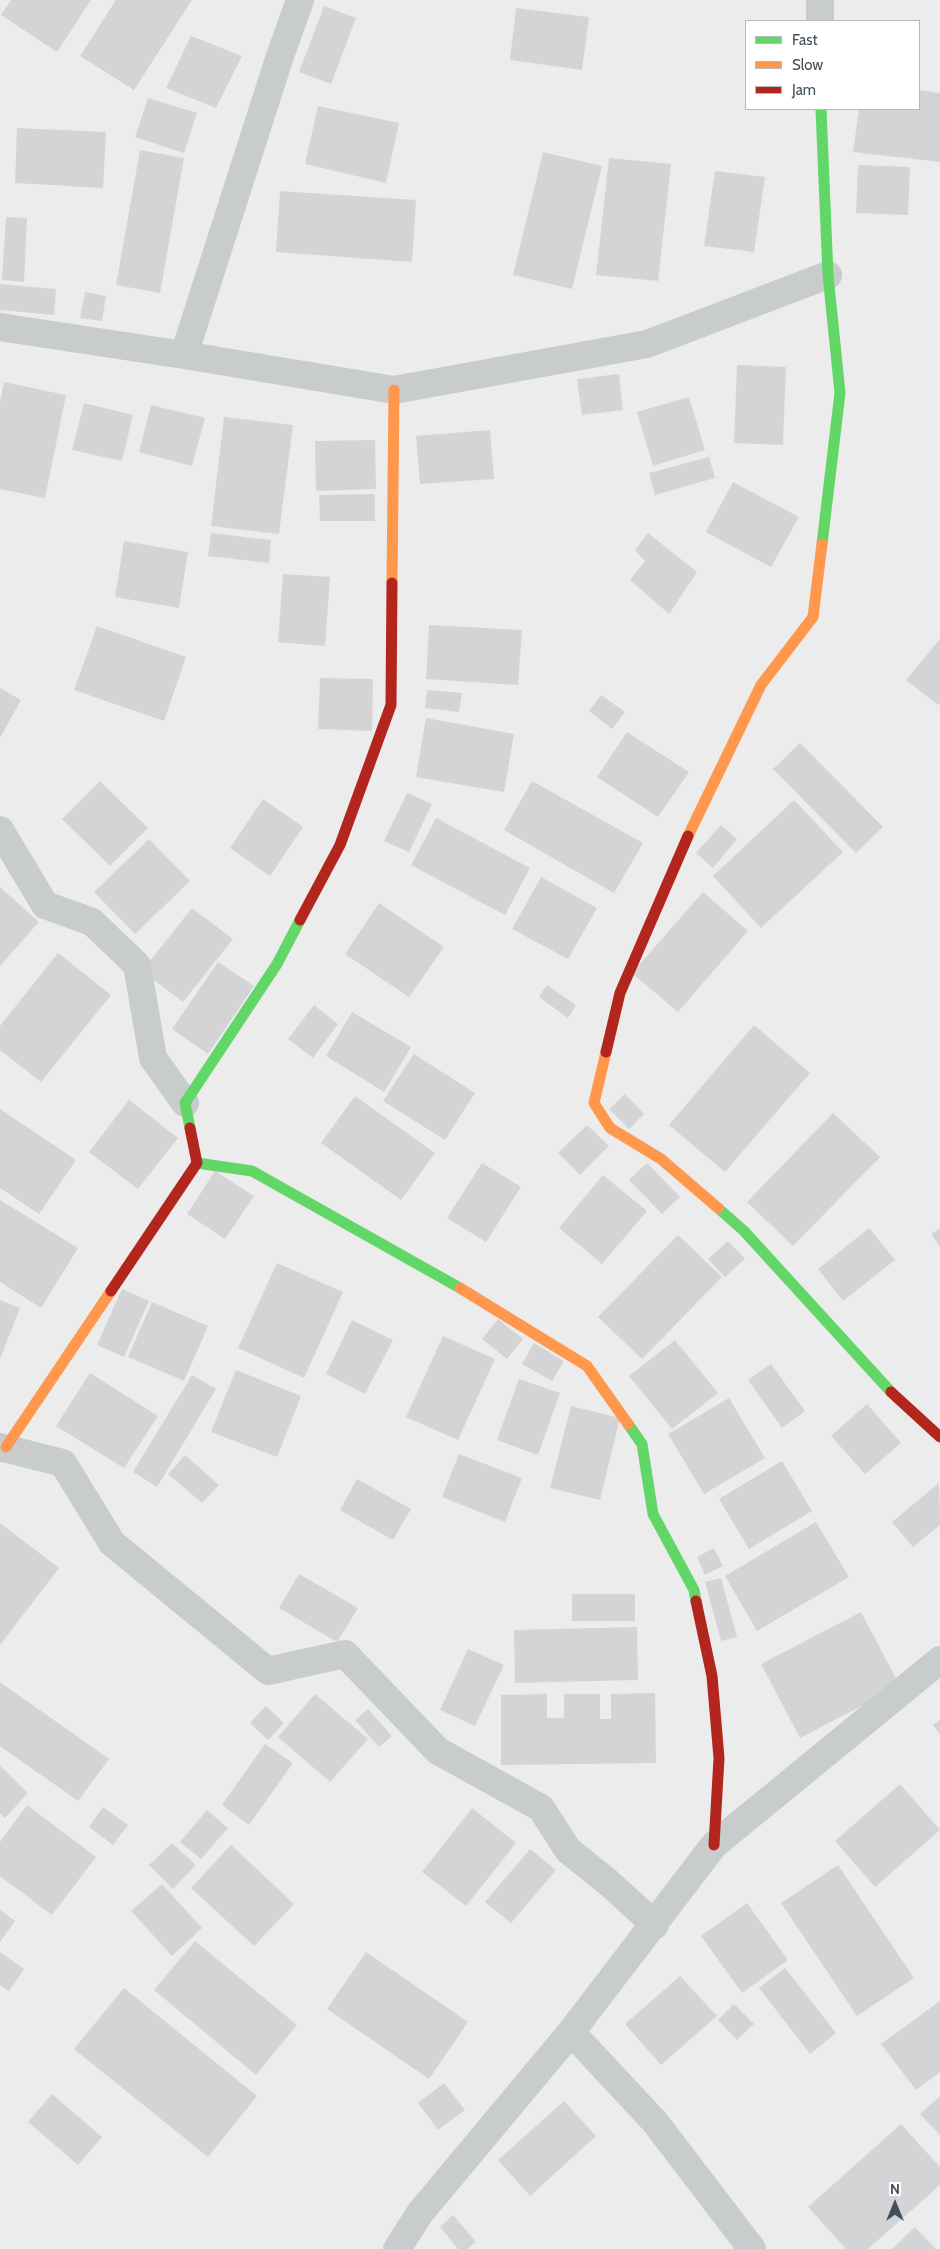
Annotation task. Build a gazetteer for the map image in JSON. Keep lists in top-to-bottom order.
{
  "legend": ["Fast", "Slow", "Jam"],
  "north": "top"
}
